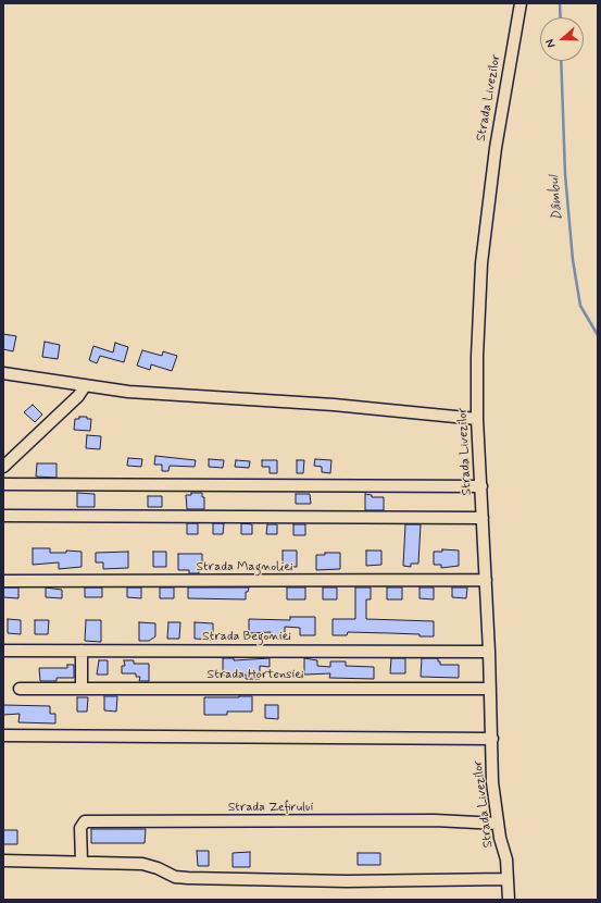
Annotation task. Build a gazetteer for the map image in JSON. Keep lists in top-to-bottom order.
{
  "streets": {
    "street": [
      "Strada Livezilor",
      "Strada Magnoliei",
      "Strada Begoniei",
      "Strada Hortensiei",
      "Strada Zefirului"
    ]
  },
  "crossings": [
    ["Strada Livezilor", "Strada Magnoliei"],
    ["Strada Livezilor", "Strada Begoniei"],
    ["Strada Livezilor", "Strada Hortensiei"],
    ["Strada Livezilor", "Strada Zefirului"]
  ],
  "water": ["Dâmbul"],
  "north": "left"
}
